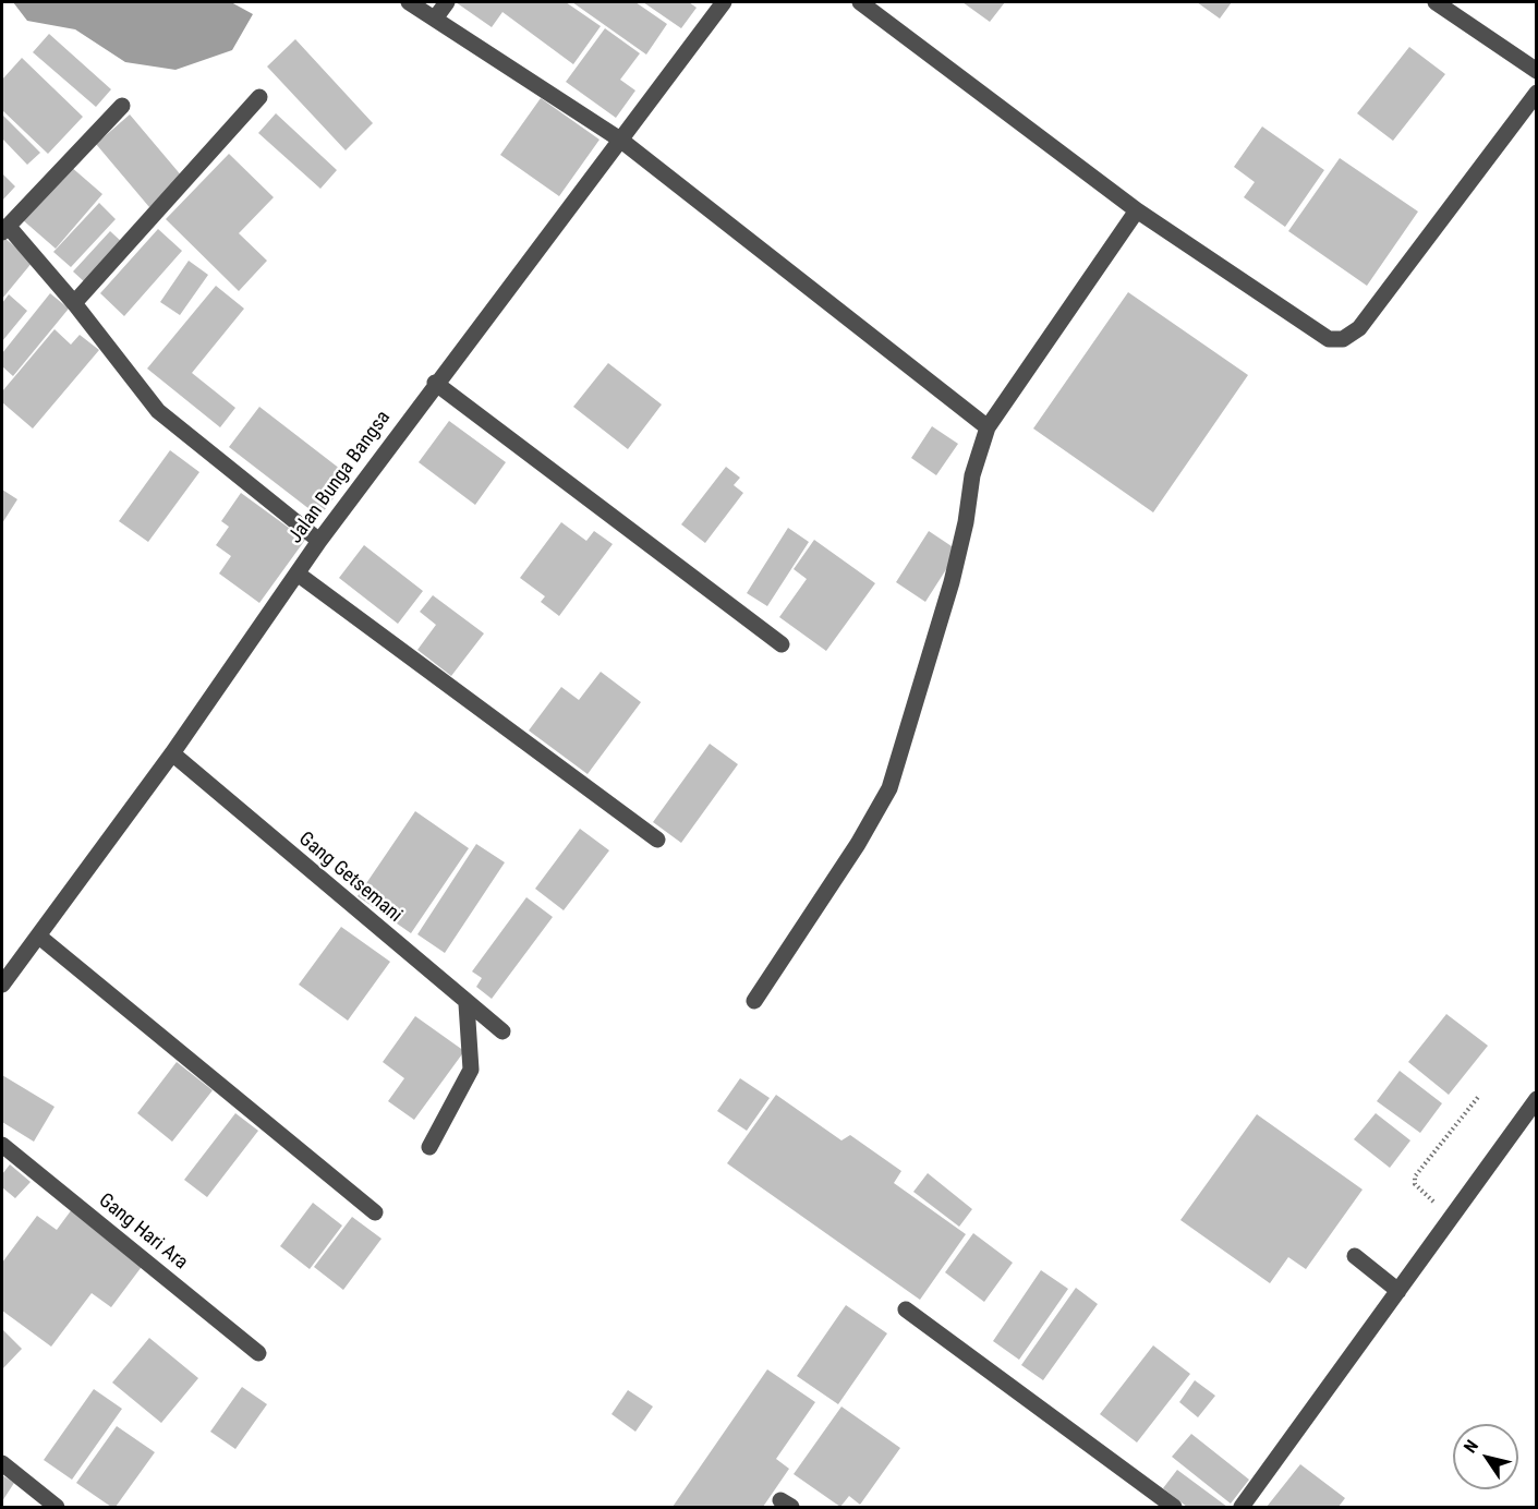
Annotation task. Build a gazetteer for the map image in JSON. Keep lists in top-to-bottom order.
{
  "streets": {
    "street": ["Jalan Bunga Bangsa", "Gang Getsemani", "Gang Hari Ara"]
  },
  "crossings": [
    ["Jalan Bunga Bangsa", "Gang Getsemani"]
  ],
  "north": "top left"
}
